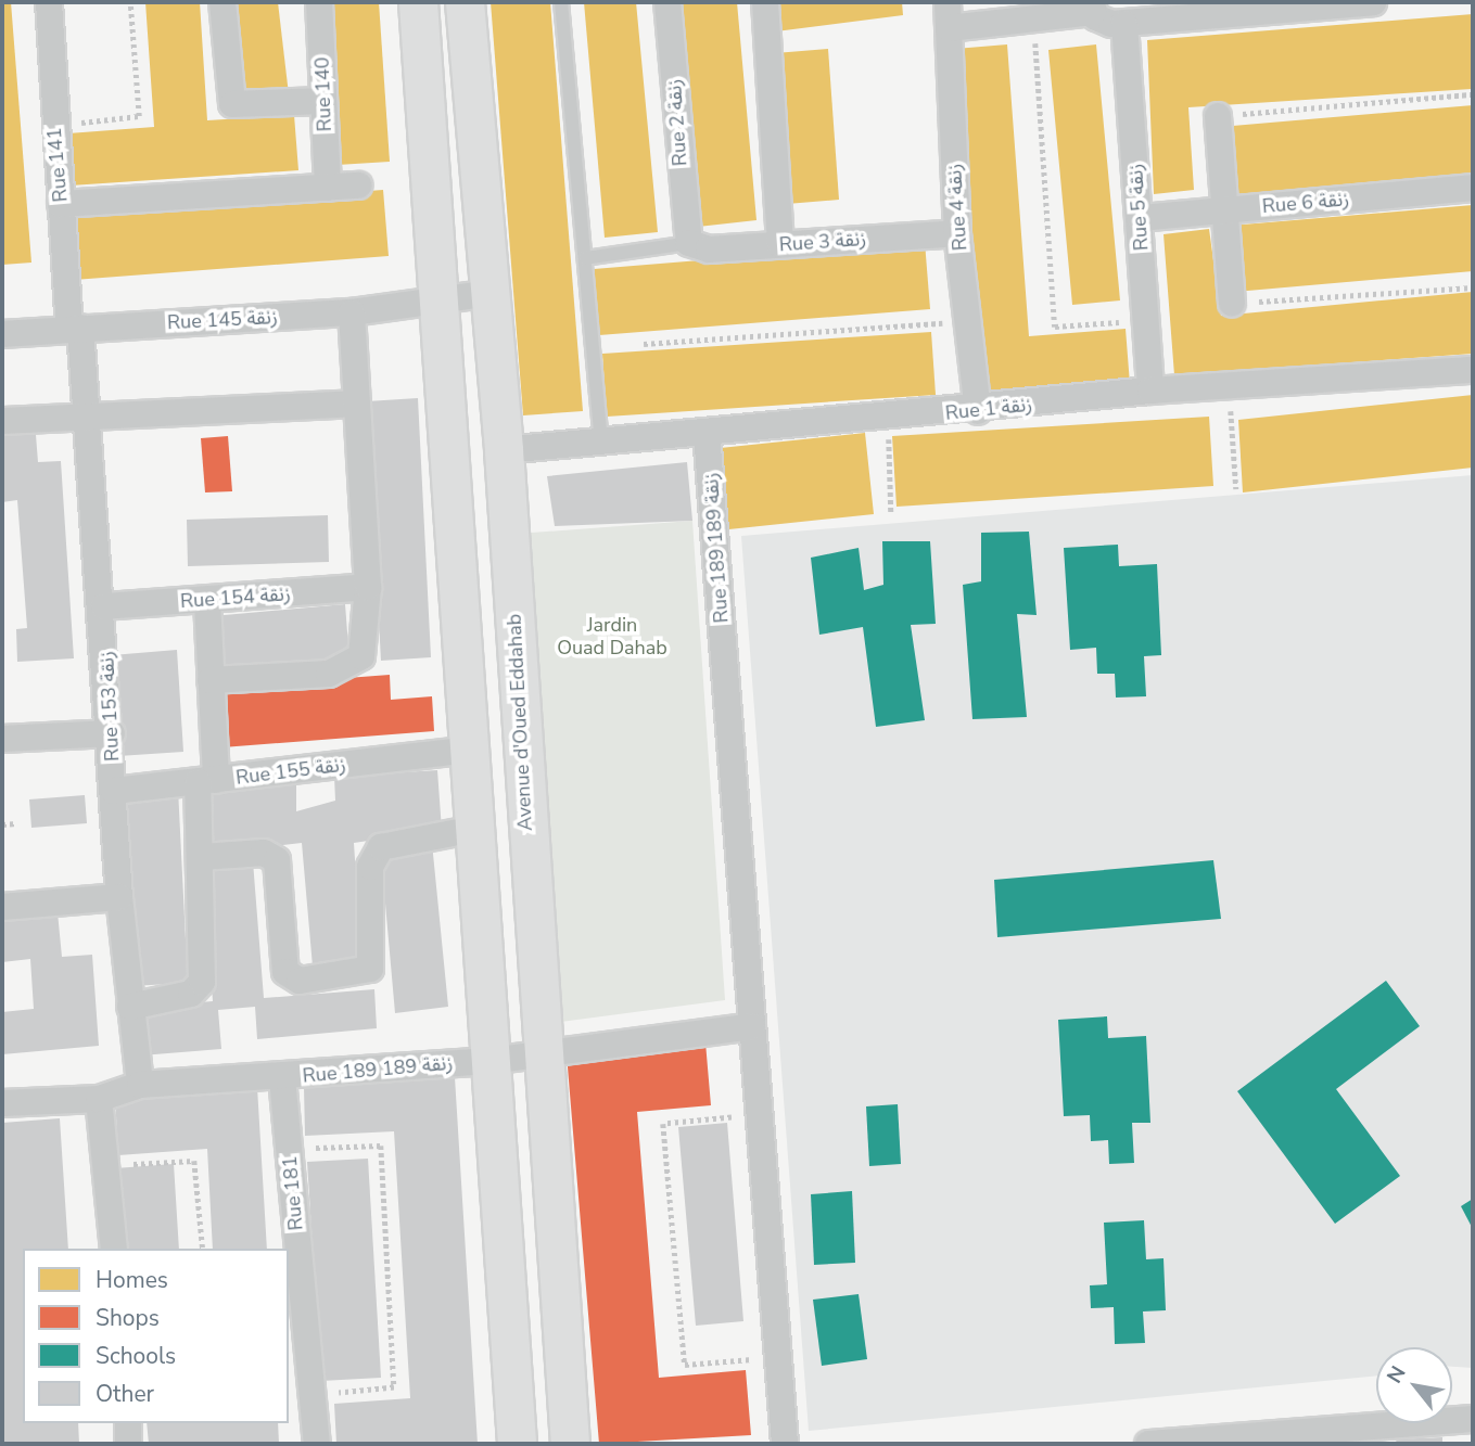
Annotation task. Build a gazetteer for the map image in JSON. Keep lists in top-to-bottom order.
{
  "streets": {
    "street": [
      "Rue 140",
      "Rue 2 زنقة",
      "Rue 141",
      "Rue 6 زنقة",
      "Rue 4 زنقة",
      "Rue 5 زنقة",
      "Rue 3 زنقة",
      "Rue 145 زنقة",
      "Rue 1 زنقة",
      "Rue 189 زنقة 189",
      "Rue 154 زنقة",
      "Rue 153 زنقة",
      "Avenue d'Oued Eddahab",
      "Rue 155 زنقة",
      "Rue 181"
    ]
  },
  "crossings": [
    ["Rue 2 زنقة", "Rue 3 زنقة"],
    ["Rue 141", "Rue 145 زنقة"],
    ["Rue 141", "Rue 153 زنقة"],
    ["Rue 6 زنقة", "Rue 5 زنقة"],
    ["Rue 4 زنقة", "Rue 3 زنقة"],
    ["Rue 4 زنقة", "Rue 1 زنقة"],
    ["Rue 5 زنقة", "Rue 1 زنقة"],
    ["Rue 145 زنقة", "Rue 153 زنقة"],
    ["Rue 145 زنقة", "Avenue d'Oued Eddahab"],
    ["Rue 1 زنقة", "Rue 189 زنقة 189"],
    ["Rue 1 زنقة", "Avenue d'Oued Eddahab"],
    ["Rue 189 زنقة 189", "Rue 153 زنقة"],
    ["Rue 189 زنقة 189", "Avenue d'Oued Eddahab"],
    ["Rue 189 زنقة 189", "Rue 181"],
    ["Rue 154 زنقة", "Rue 153 زنقة"],
    ["Rue 153 زنقة", "Rue 155 زنقة"]
  ],
  "parks": ["Jardin Ouad Dahab"],
  "legend": [
    "Homes",
    "Shops",
    "Schools",
    "Other"
  ],
  "north": "top left"
}
